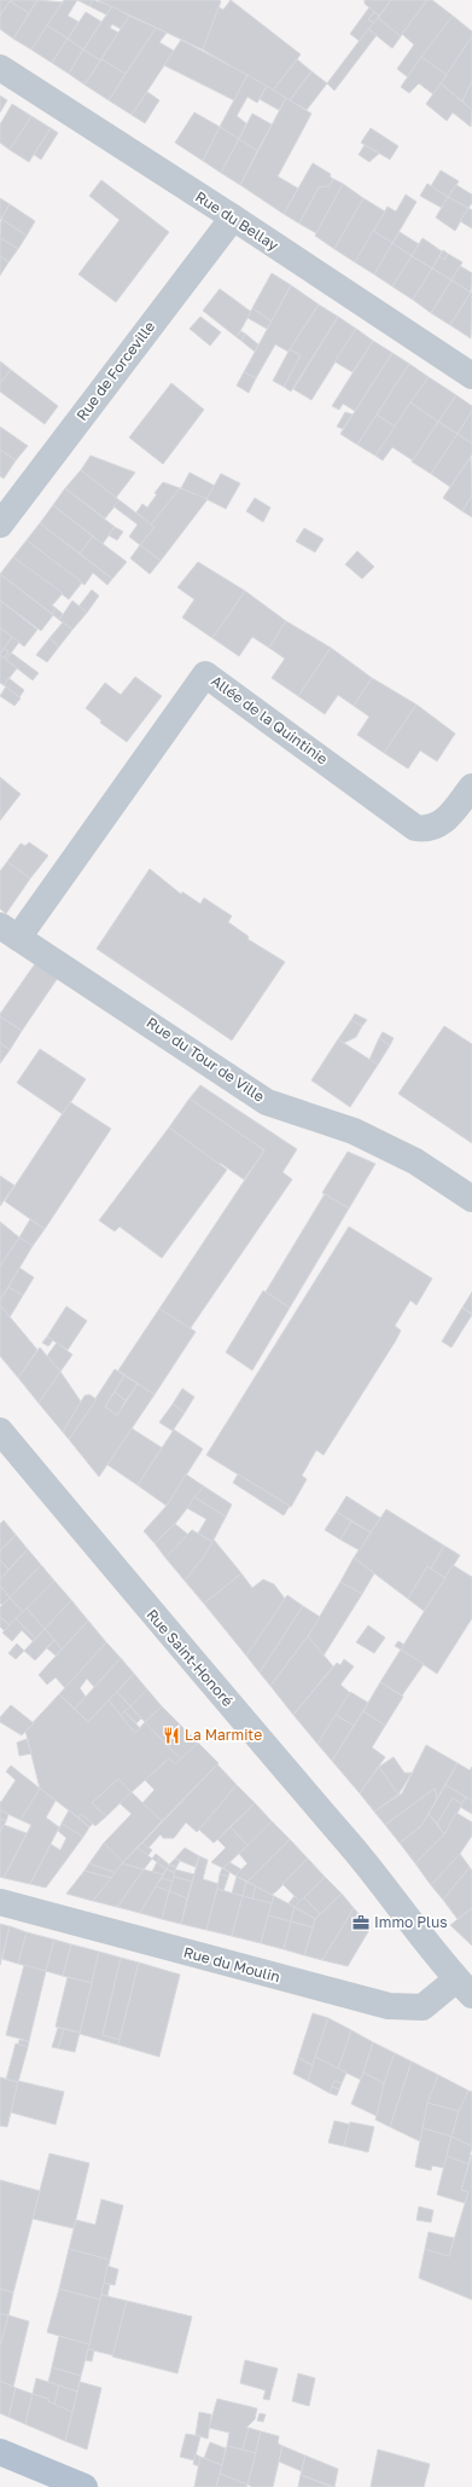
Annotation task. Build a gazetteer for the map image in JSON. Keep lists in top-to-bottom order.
{
  "streets": {
    "street": [
      "Rue du Bellay",
      "Rue de Forceville",
      "Allée de la Quintinie",
      "Rue du Tour de Ville",
      "Rue Saint-Honoré",
      "Rue du Moulin"
    ]
  },
  "crossings": [
    ["Rue du Bellay", "Rue de Forceville"],
    ["Allée de la Quintinie", "Rue du Tour de Ville"],
    ["Rue Saint-Honoré", "Rue du Moulin"]
  ],
  "places": {
    "restaurant": ["La Marmite"],
    "office": ["Immo Plus"]
  }
}
